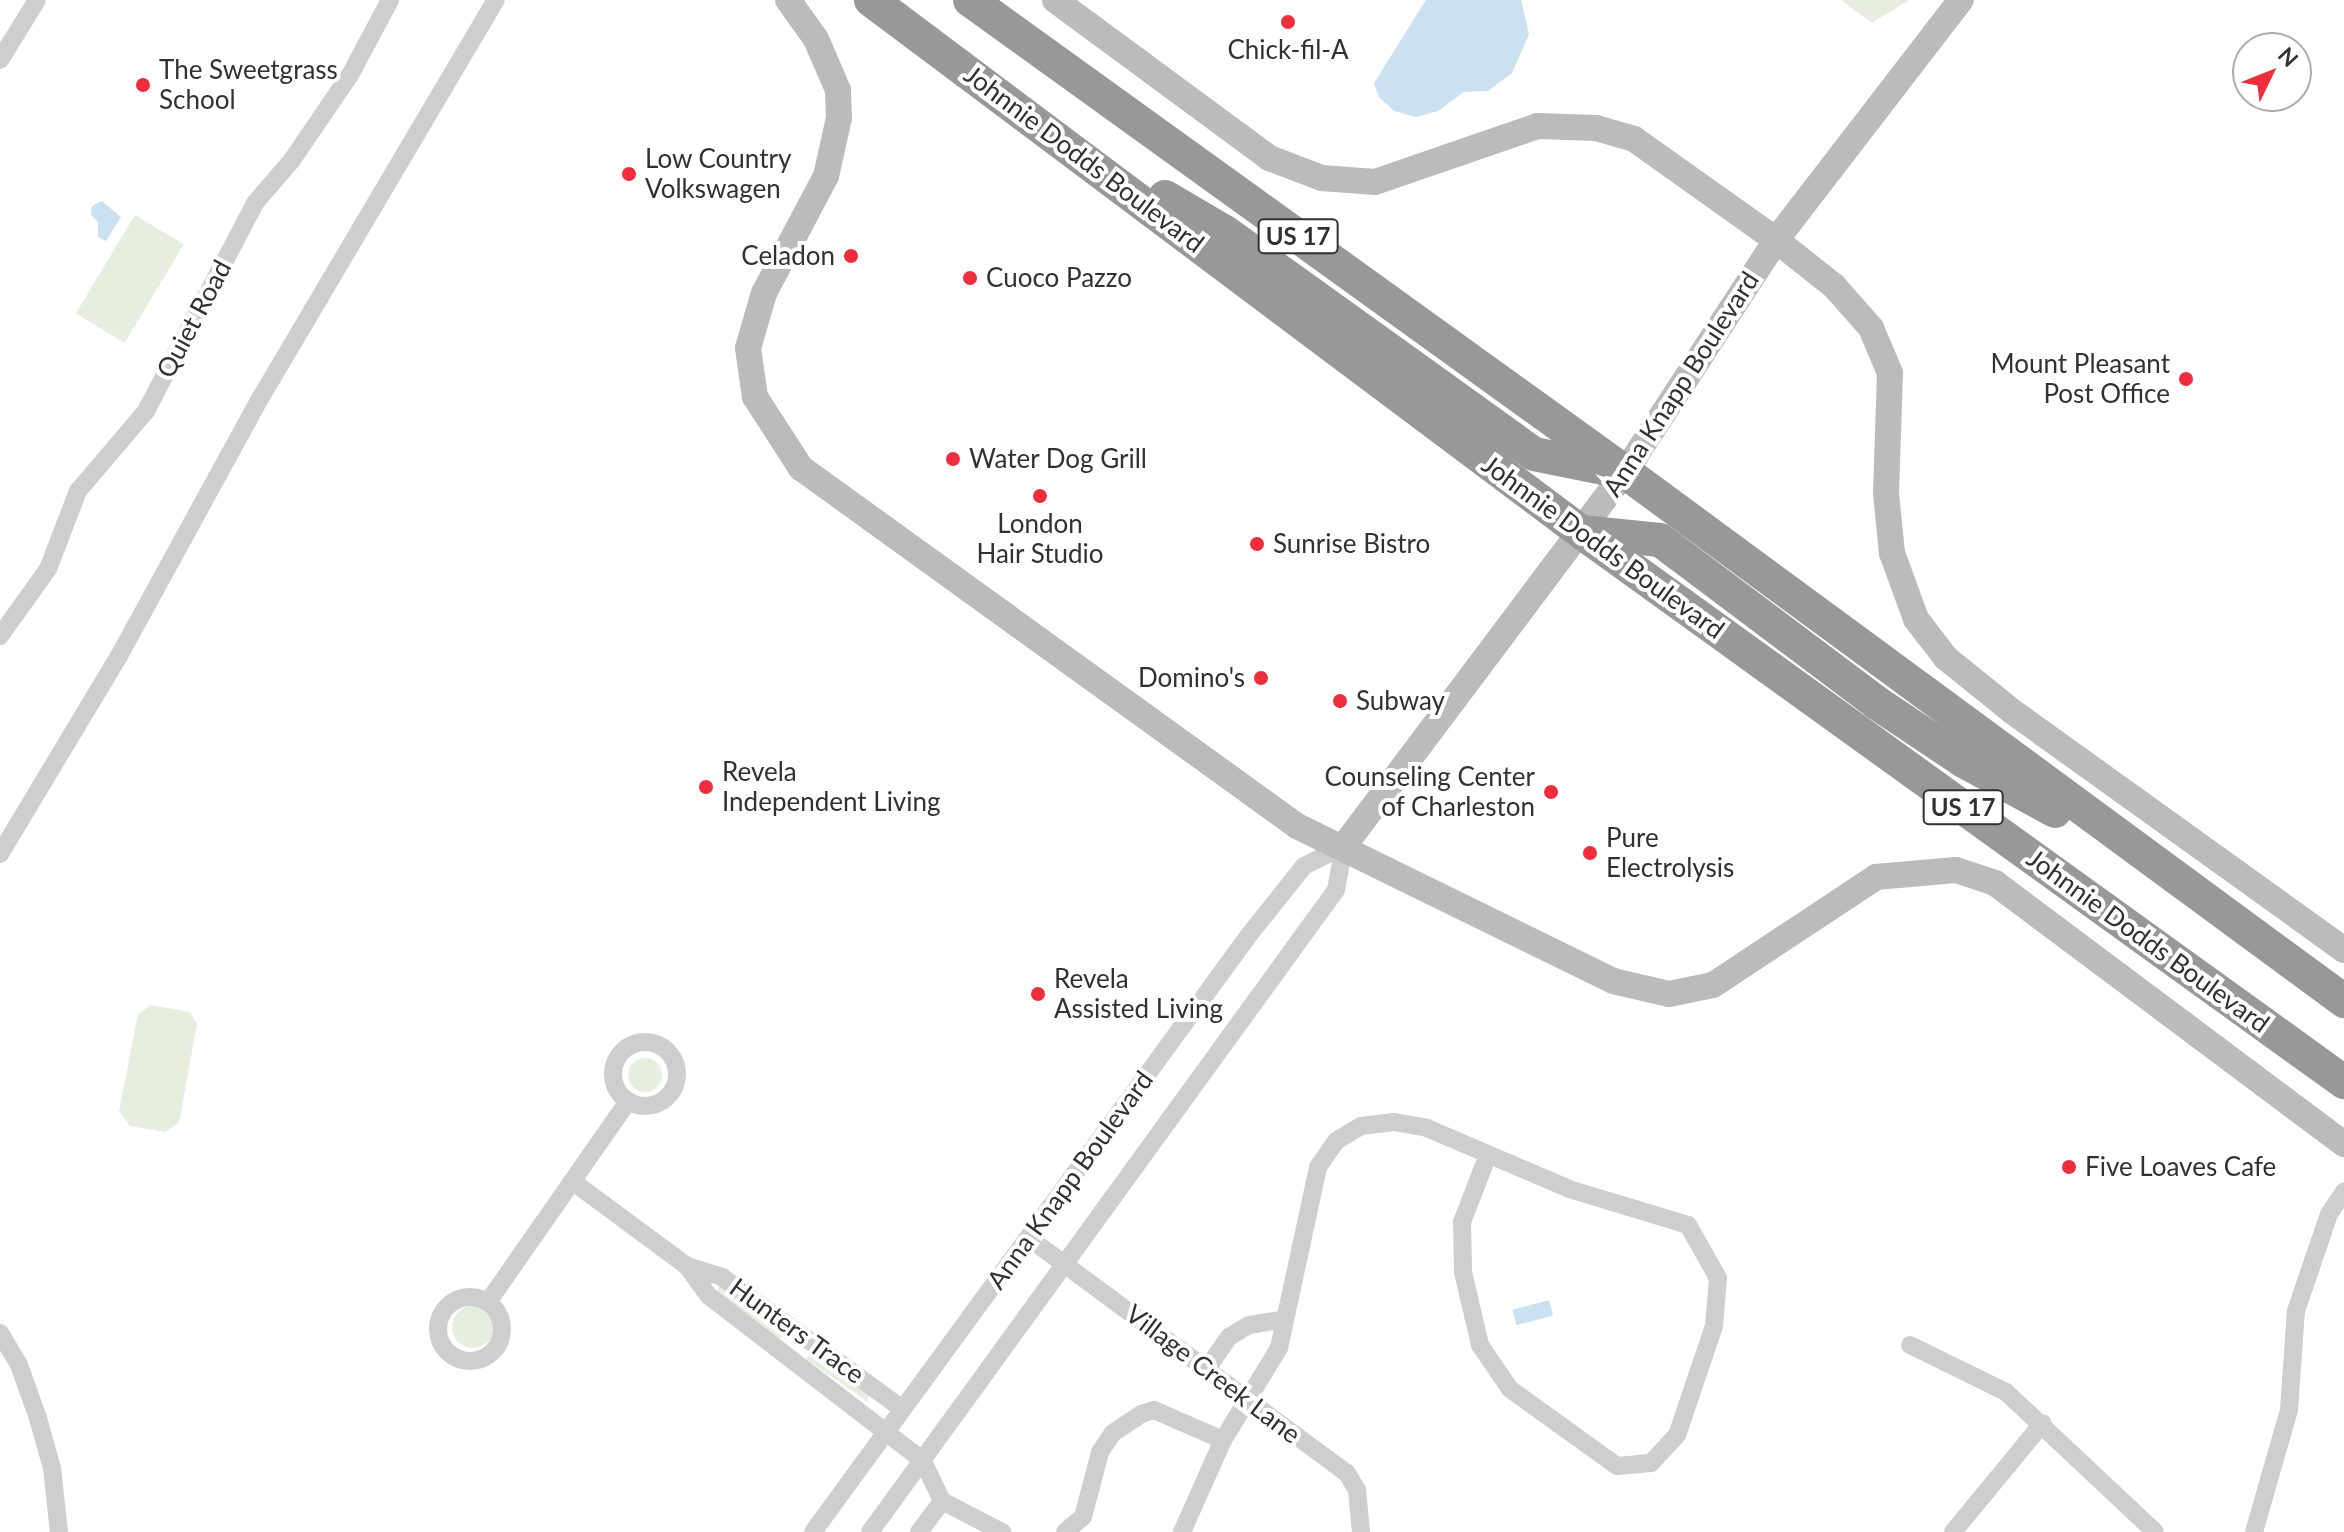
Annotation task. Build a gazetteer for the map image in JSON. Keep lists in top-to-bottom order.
{
  "streets": {
    "highway": ["Johnnie Dodds Boulevard", "US 17"],
    "street": [
      "Quiet Road",
      "Anna Knapp Boulevard",
      "Hunters Trace",
      "Village Creek Lane"
    ]
  },
  "crossings": [
    ["Johnnie Dodds Boulevard", "Anna Knapp Boulevard"],
    ["US 17", "Anna Knapp Boulevard"],
    ["Anna Knapp Boulevard", "Hunters Trace"],
    ["Anna Knapp Boulevard", "Village Creek Lane"]
  ],
  "places": [
    "Chick-fil-A",
    "The Sweetgrass School",
    "Low Country Volkswagen",
    "Celadon",
    "Cuoco Pazzo",
    "Mount Pleasant Post Office",
    "Water Dog Grill",
    "London Hair Studio",
    "Sunrise Bistro",
    "Domino's",
    "Subway",
    "Revela Independent Living",
    "Counseling Center of Charleston",
    "Pure Electrolysis",
    "Revela Assisted Living",
    "Five Loaves Cafe"
  ],
  "north": "top right"
}
